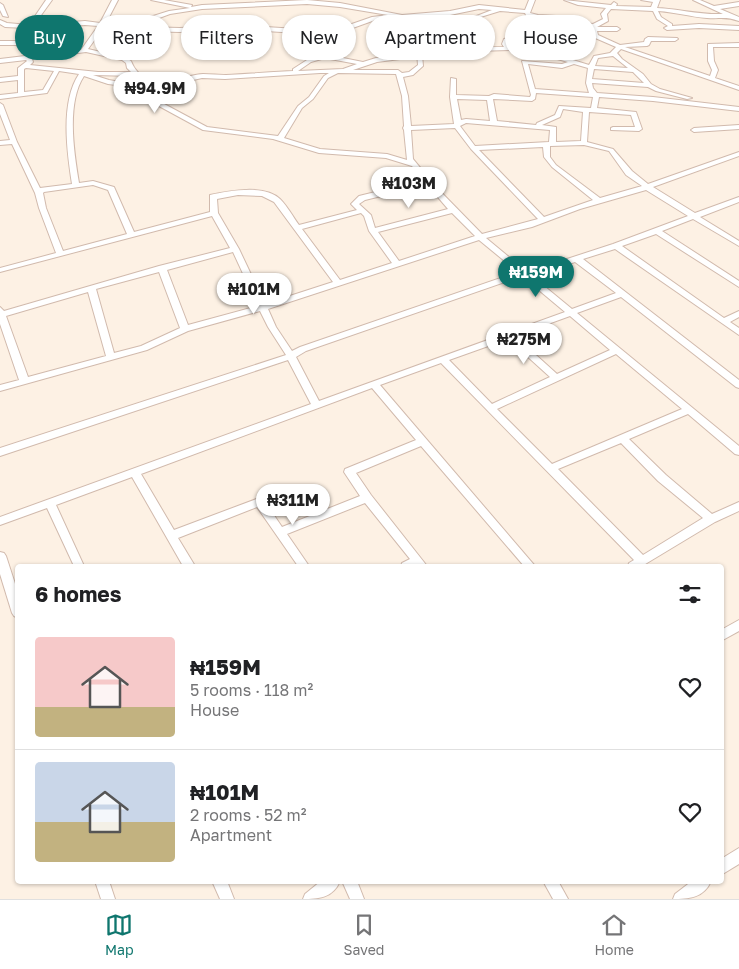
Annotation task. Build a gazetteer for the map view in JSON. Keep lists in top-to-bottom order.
{
  "page": {
    "chip": [
      "Buy",
      "Rent",
      "Filters",
      "New",
      "Apartment",
      "House"
    ],
    "price": [
      "₦94.9M",
      "₦103M",
      "₦159M",
      "₦101M",
      "₦275M",
      "₦311M"
    ],
    "heading": "6 homes",
    "list": [
      {
        "name": "₦159M",
        "note": "5 rooms · 118 m² · House"
      },
      {
        "name": "₦101M",
        "note": "2 rooms · 52 m² · Apartment"
      }
    ],
    "tabs": ["Map", "Saved", "Home"]
  }
}
